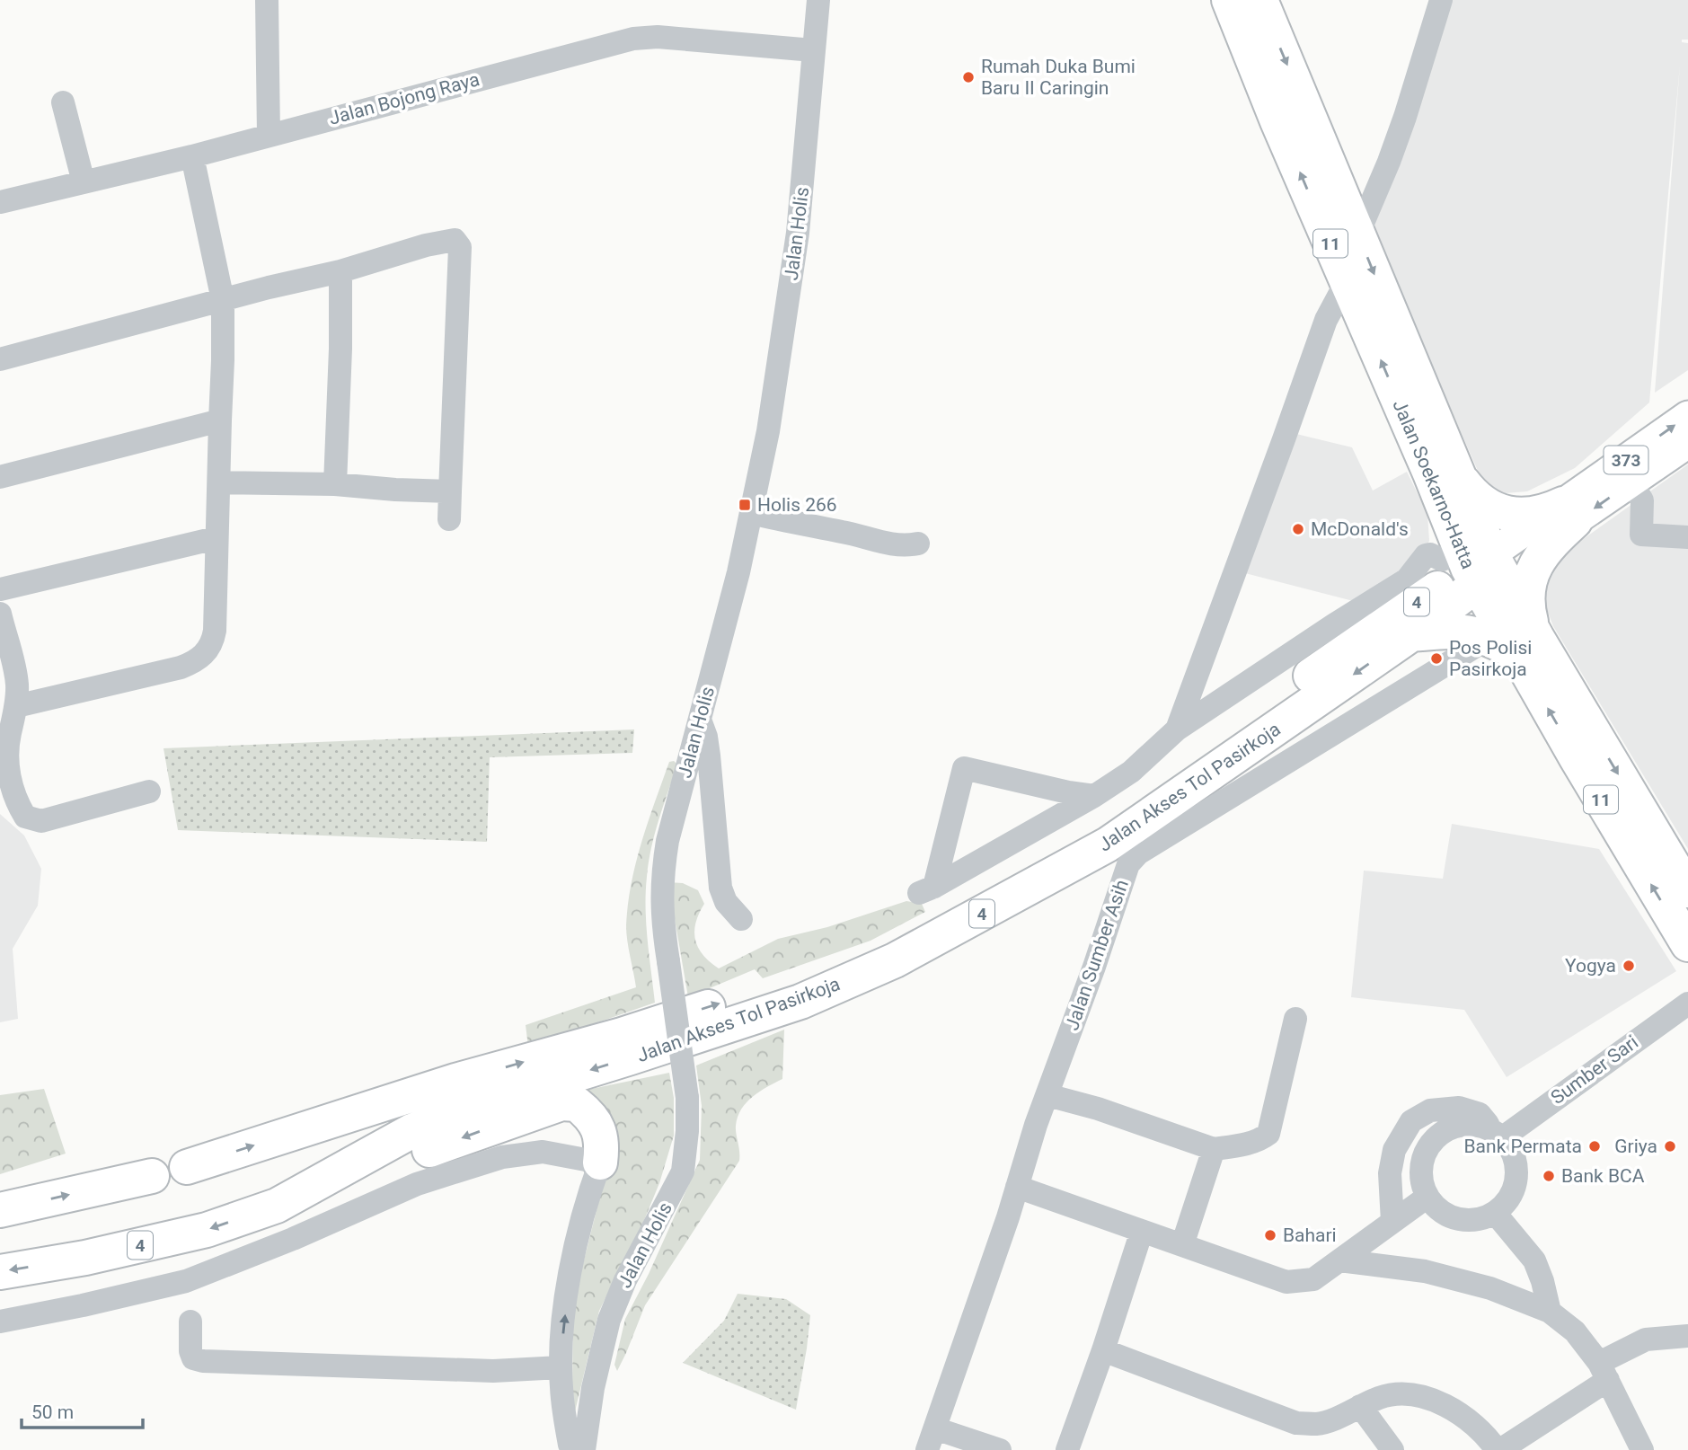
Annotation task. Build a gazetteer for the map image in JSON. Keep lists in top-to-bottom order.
{
  "streets": {
    "highway": [
      "11",
      "Jalan Soekarno-Hatta",
      "4",
      "Jalan Akses Tol Pasirkoja"
    ],
    "main road": ["373"],
    "street": [
      "Jalan Bojong Raya",
      "Jalan Holis",
      "Jalan Sumber Asih",
      "Sumber Sari"
    ]
  },
  "crossings": [
    ["Jalan Bojong Raya", "Jalan Holis"],
    ["373", "Jalan Soekarno-Hatta"],
    ["373", "Jalan Akses Tol Pasirkoja"],
    ["Jalan Soekarno-Hatta", "Jalan Akses Tol Pasirkoja"],
    ["Jalan Soekarno-Hatta", "Jalan Sumber Asih"]
  ],
  "places": {
    "other": [
      "Rumah Duka Bumi Baru II Caringin",
      "McDonald's",
      "Pos Polisi Pasirkoja",
      "Yogya",
      "Bank Permata",
      "Griya",
      "Bank BCA",
      "Bahari"
    ],
    "transit": ["Holis 266"]
  },
  "scale_bar": "50 m"
}
